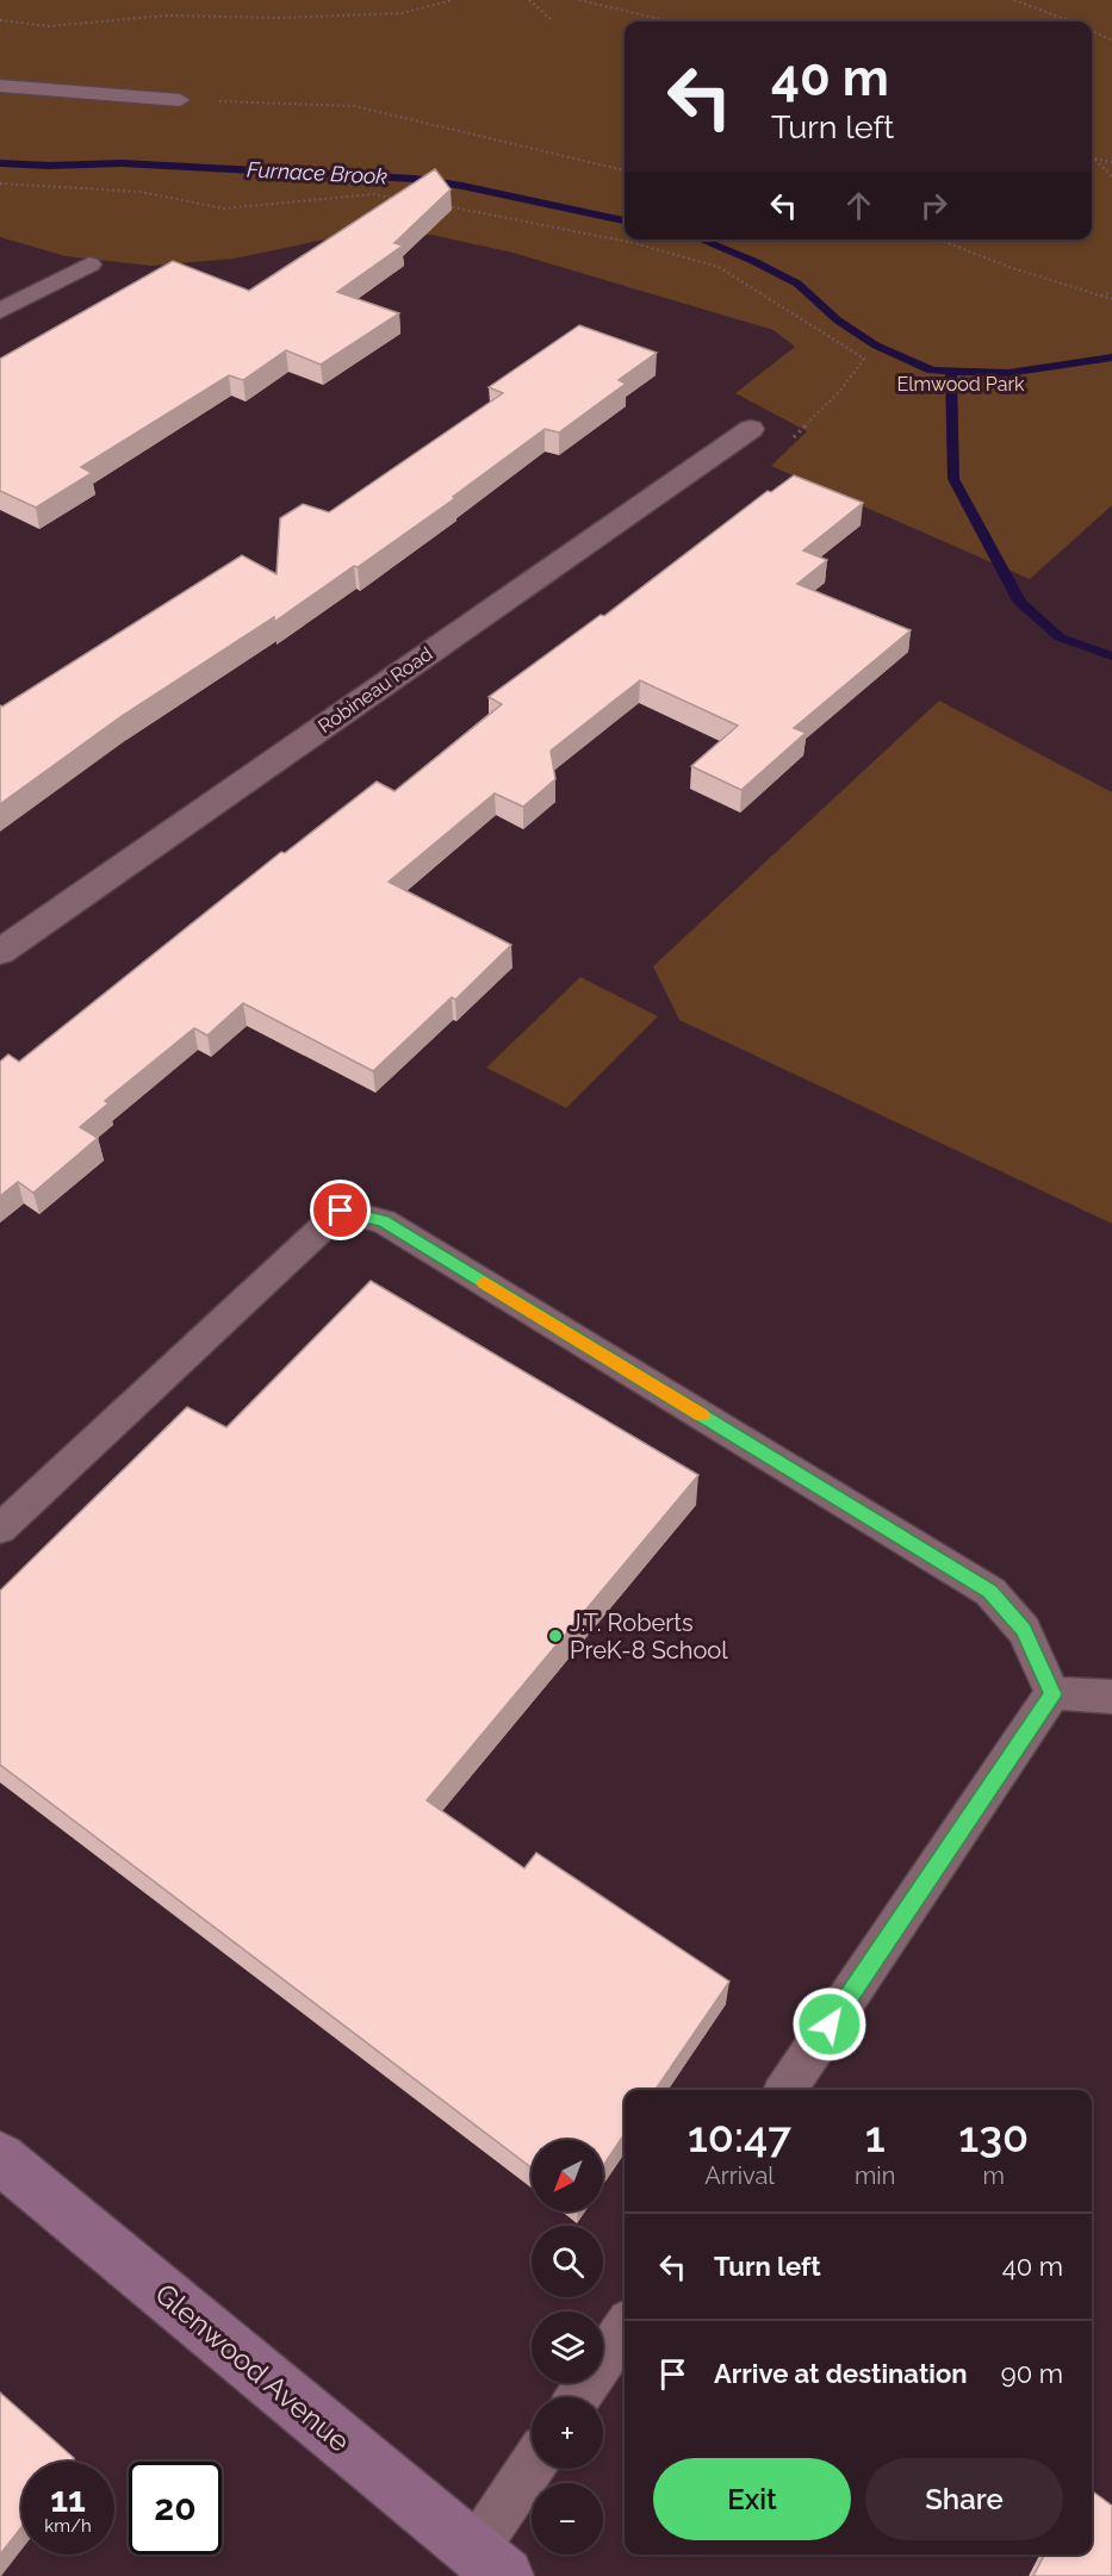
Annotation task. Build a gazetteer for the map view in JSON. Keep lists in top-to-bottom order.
{
  "streets": {
    "main road": ["Glenwood Avenue"],
    "street": ["Robineau Road"]
  },
  "water": ["Furnace Brook"],
  "parks": ["Elmwood Park"],
  "places": ["J.T. Roberts PreK-8 School"],
  "north": "bottom left",
  "page": {
    "turn": ["40 m", "Turn left"],
    "eta": [
      "10:47",
      "Arrival",
      "1",
      "min",
      "130",
      "m"
    ],
    "map_buttons": ["+", "−"],
    "list": [
      {
        "name": "Turn left",
        "value": "40 m"
      },
      {
        "name": "Arrive at destination",
        "value": "90 m"
      }
    ],
    "buttons": ["Exit", "Share"],
    "speed": "11 km/h",
    "limit": "20"
  }
}
